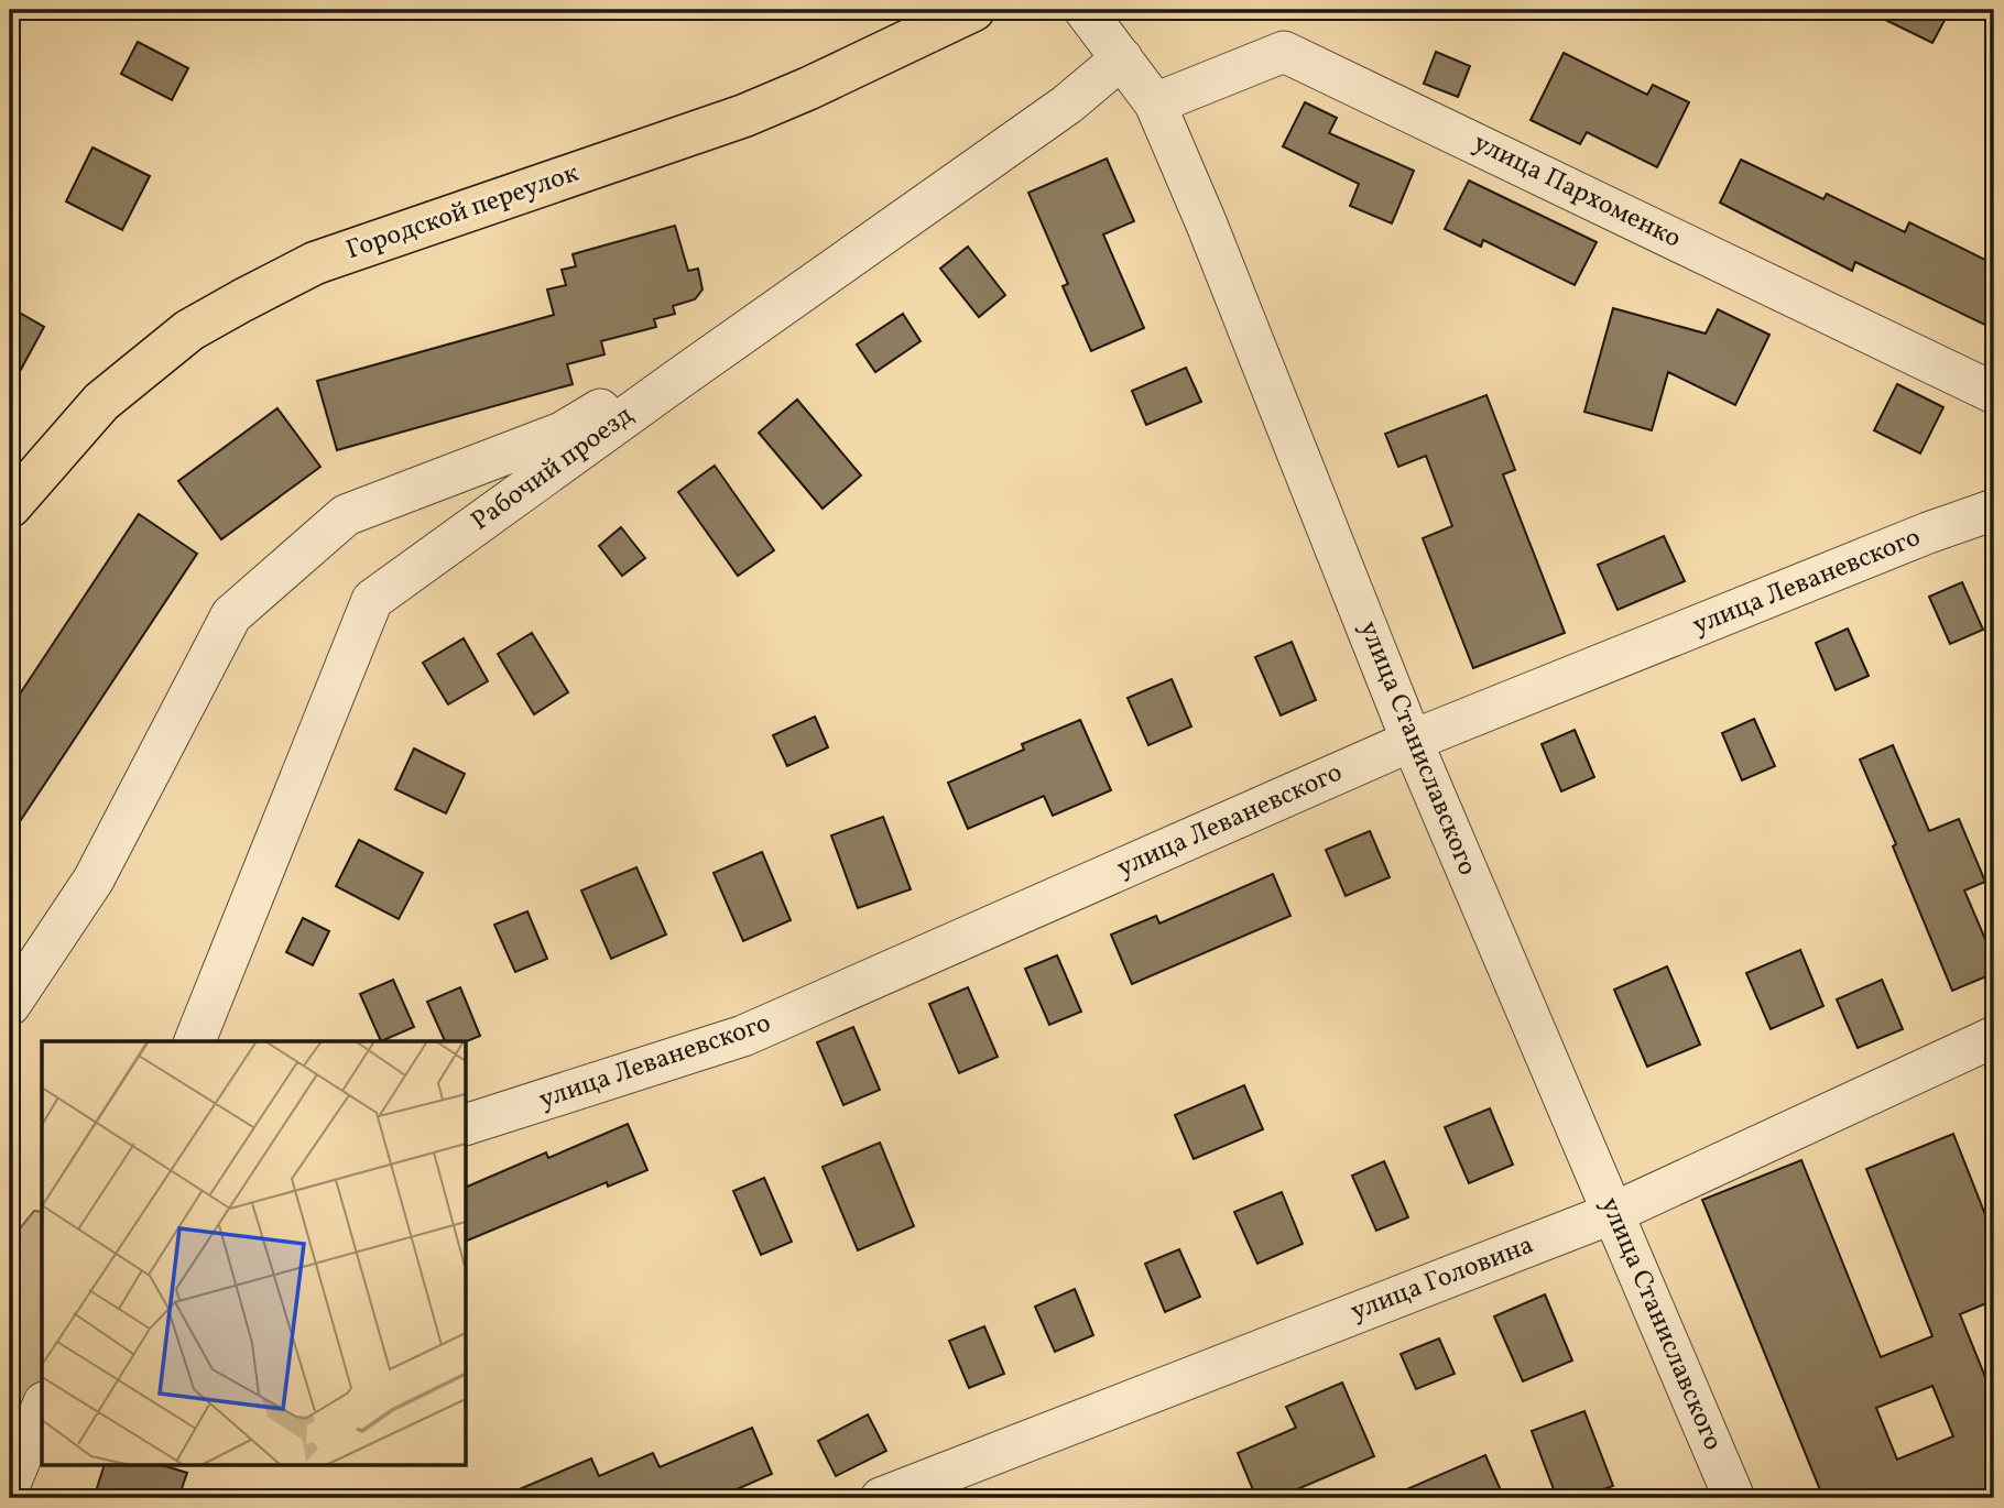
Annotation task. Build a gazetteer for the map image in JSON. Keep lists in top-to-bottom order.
{
  "streets": {
    "main road": ["Городской переулок"],
    "street": [
      "улица Пархоменко",
      "Рабочий проезд",
      "улица Леваневского",
      "улица Станиславского",
      "улица Головина"
    ]
  },
  "crossings": [
    ["улица Пархоменко", "улица Станиславского"],
    ["Рабочий проезд", "улица Станиславского"],
    ["улица Леваневского", "улица Станиславского"],
    ["улица Станиславского", "улица Головина"]
  ]
}
